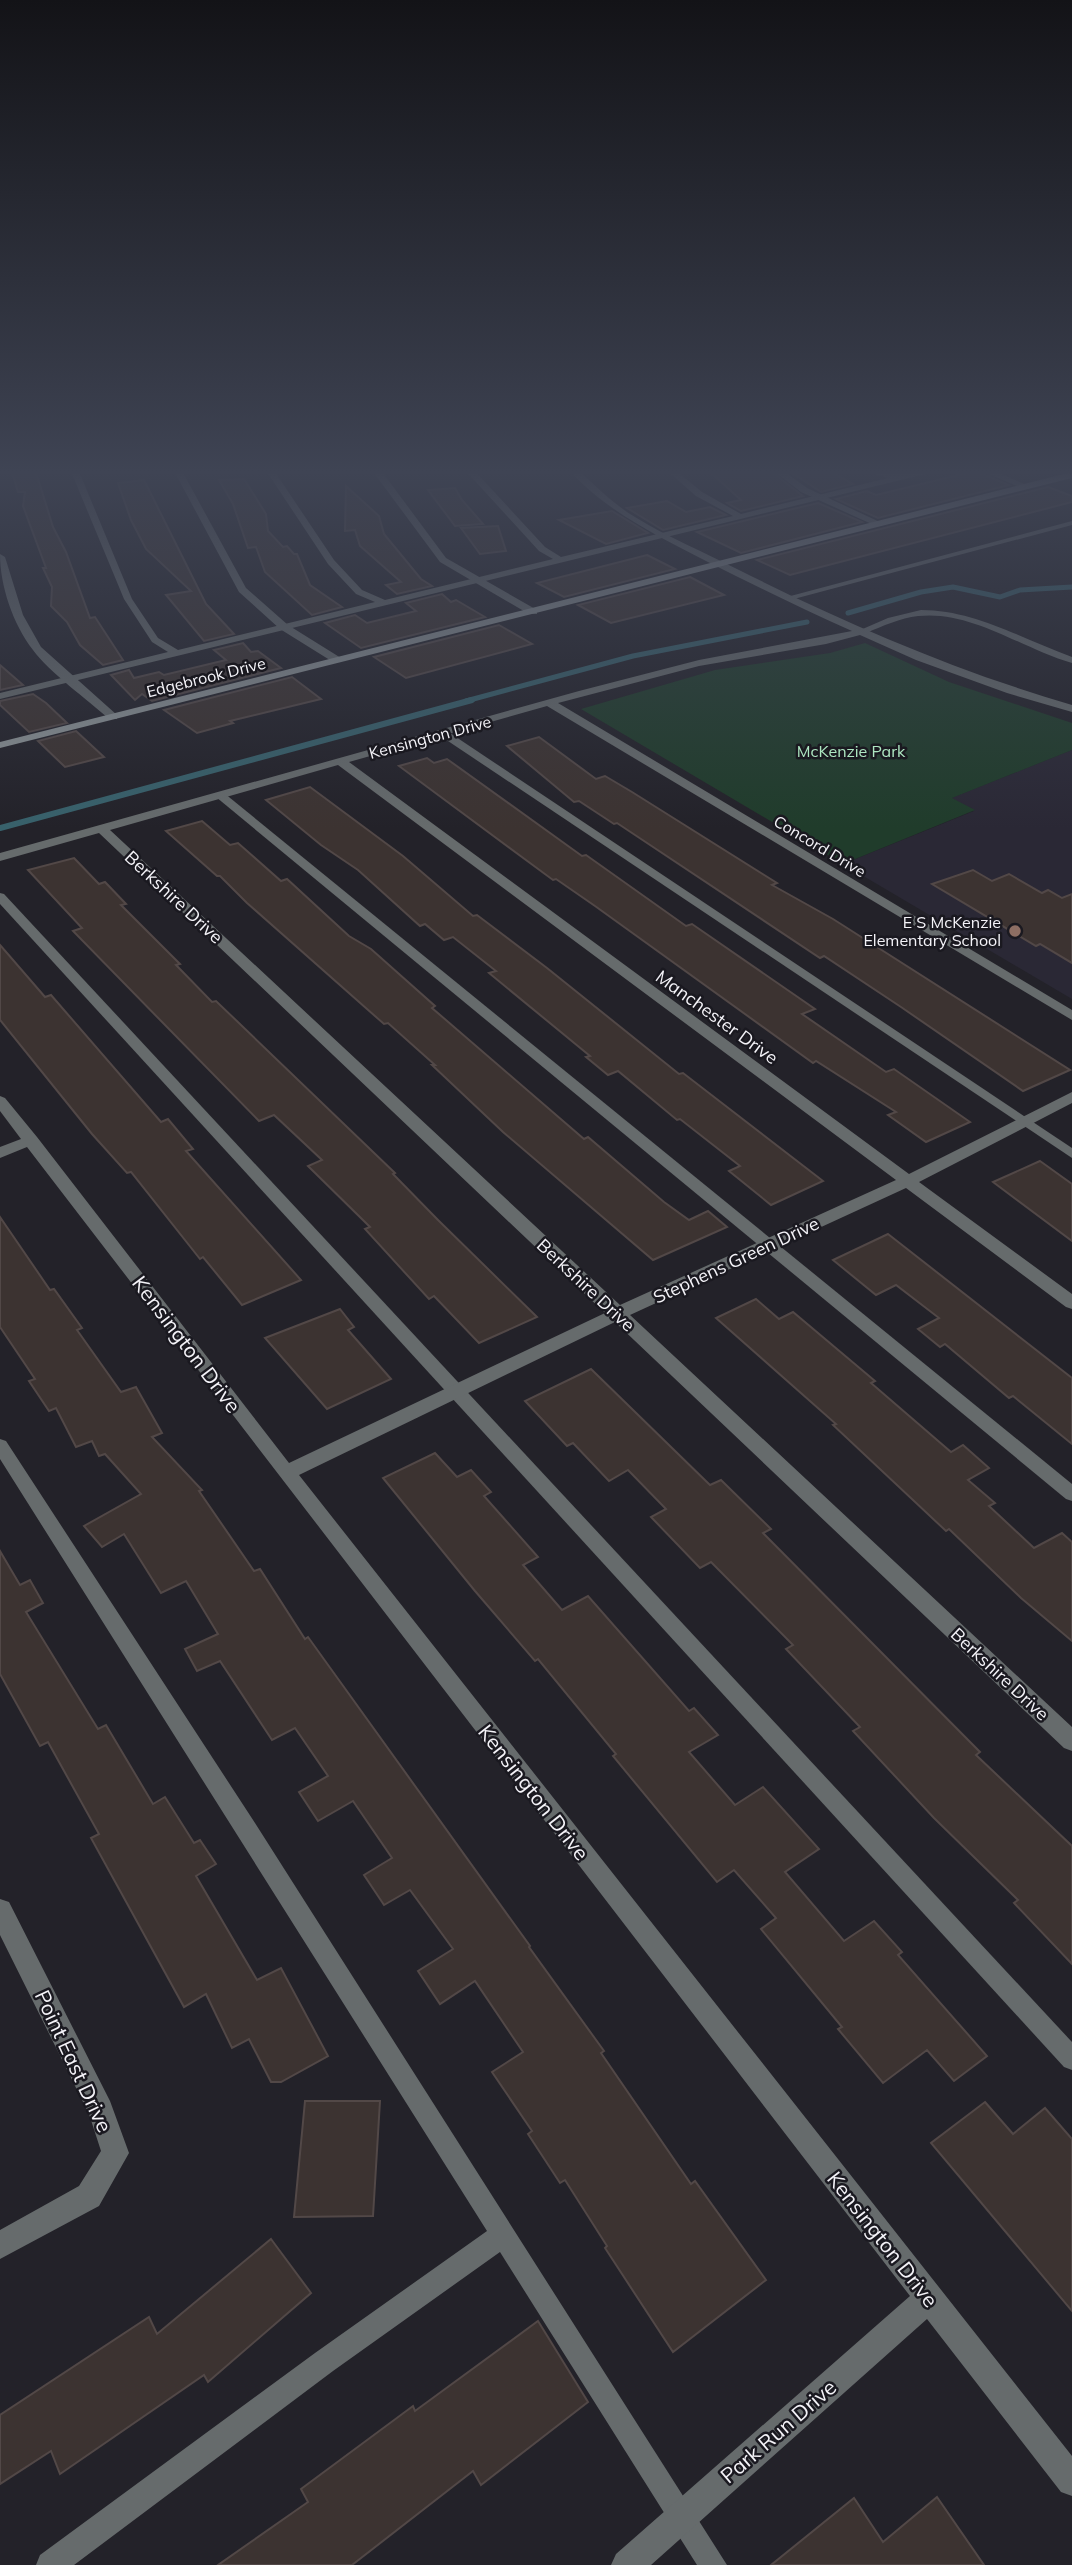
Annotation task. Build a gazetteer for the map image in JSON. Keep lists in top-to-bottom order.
{
  "streets": {
    "street": [
      "Edgebrook Drive",
      "Kensington Drive",
      "Concord Drive",
      "Berkshire Drive",
      "Manchester Drive",
      "Stephens Green Drive",
      "Point East Drive",
      "Park Run Drive"
    ]
  },
  "crossings": [
    ["Kensington Drive", "Concord Drive"],
    ["Kensington Drive", "Berkshire Drive"],
    ["Kensington Drive", "Manchester Drive"],
    ["Kensington Drive", "Stephens Green Drive"],
    ["Kensington Drive", "Park Run Drive"],
    ["Berkshire Drive", "Stephens Green Drive"],
    ["Manchester Drive", "Stephens Green Drive"]
  ],
  "parks": ["McKenzie Park"],
  "places": ["E S McKenzie Elementary School"]
}
